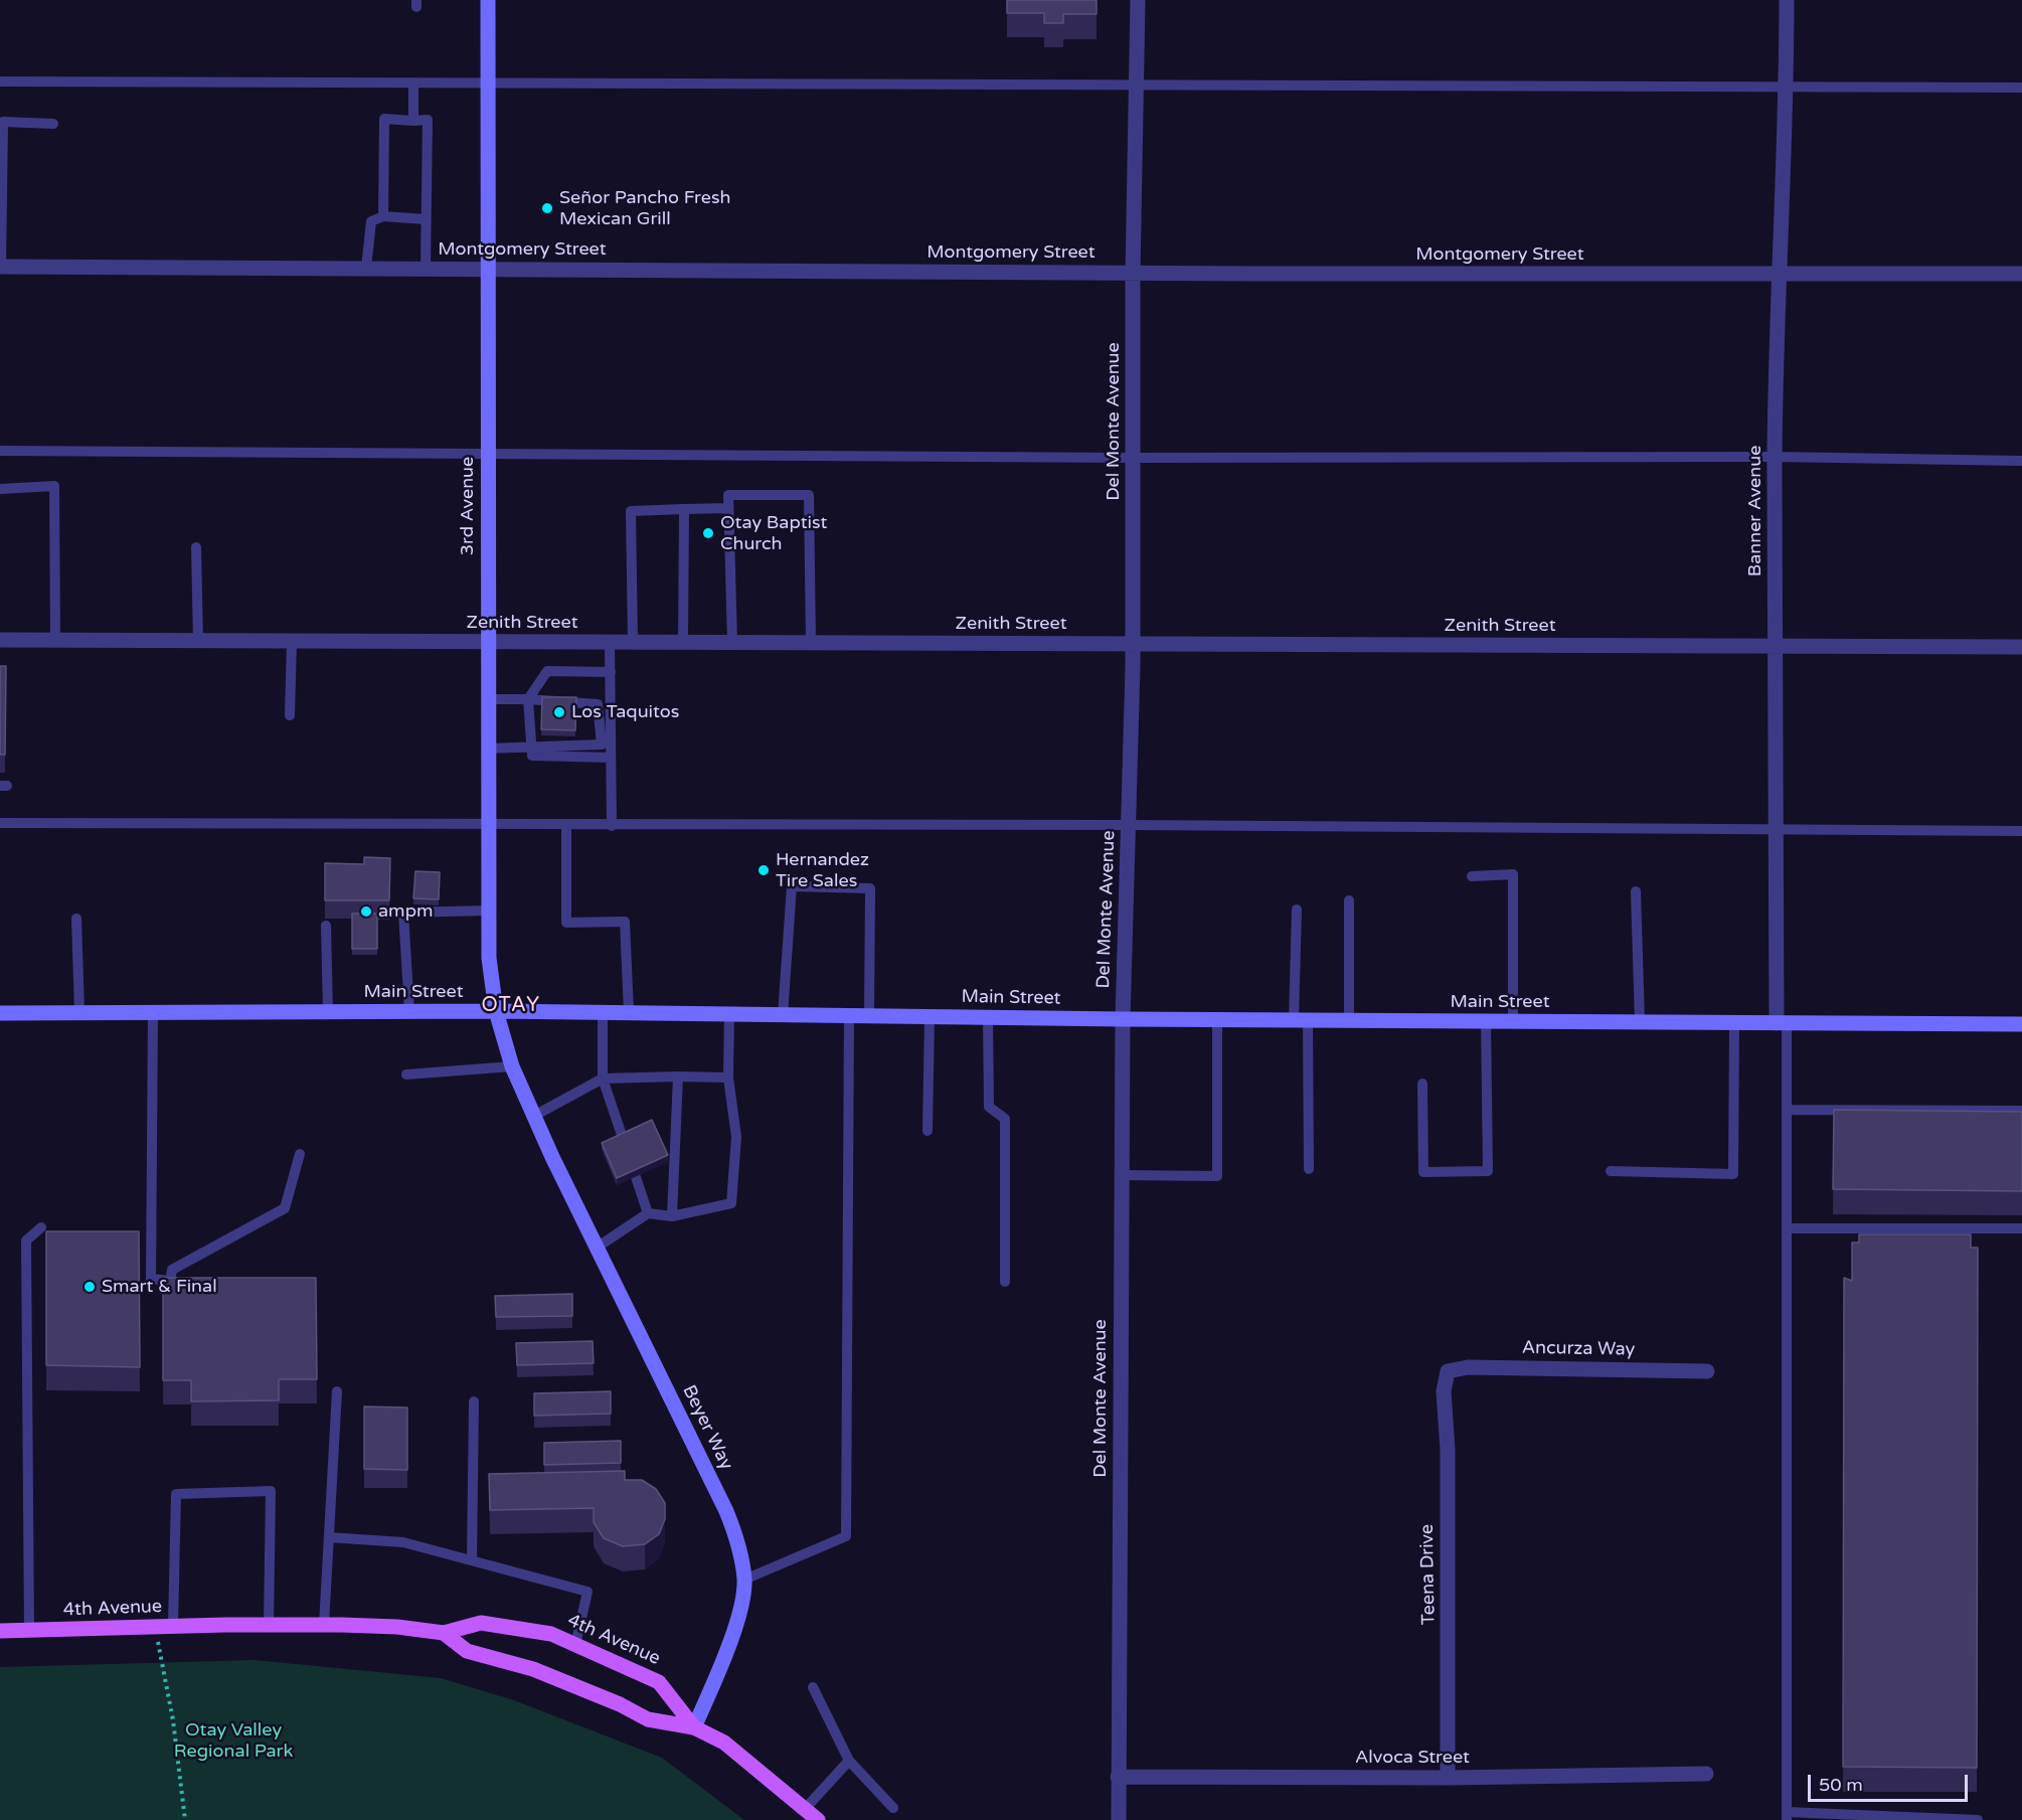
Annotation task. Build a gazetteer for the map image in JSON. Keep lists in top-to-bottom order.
{
  "streets": {
    "main road": [
      "3rd Avenue",
      "Main Street",
      "Beyer Way",
      "4th Avenue"
    ],
    "street": [
      "Montgomery Street",
      "Del Monte Avenue",
      "Banner Avenue",
      "Zenith Street",
      "Ancurza Way",
      "Teena Drive",
      "Alvoca Street"
    ]
  },
  "crossings": [
    ["Montgomery Street", "Del Monte Avenue"],
    ["Montgomery Street", "3rd Avenue"],
    ["Montgomery Street", "Banner Avenue"],
    ["Del Monte Avenue", "Zenith Street"],
    ["Del Monte Avenue", "Main Street"],
    ["Del Monte Avenue", "Alvoca Street"],
    ["3rd Avenue", "Zenith Street"],
    ["3rd Avenue", "Main Street"],
    ["3rd Avenue", "Beyer Way"],
    ["Banner Avenue", "Zenith Street"],
    ["Banner Avenue", "Main Street"],
    ["Main Street", "Beyer Way"],
    ["Ancurza Way", "Teena Drive"],
    ["Beyer Way", "4th Avenue"],
    ["Teena Drive", "Alvoca Street"]
  ],
  "districts": ["OTAY"],
  "parks": ["Otay Valley Regional Park"],
  "places": [
    "Señor Pancho Fresh Mexican Grill",
    "Otay Baptist Church",
    "Los Taquitos",
    "Hernandez Tire Sales",
    "ampm",
    "Smart & Final"
  ],
  "scale_bar": "50 m"
}
